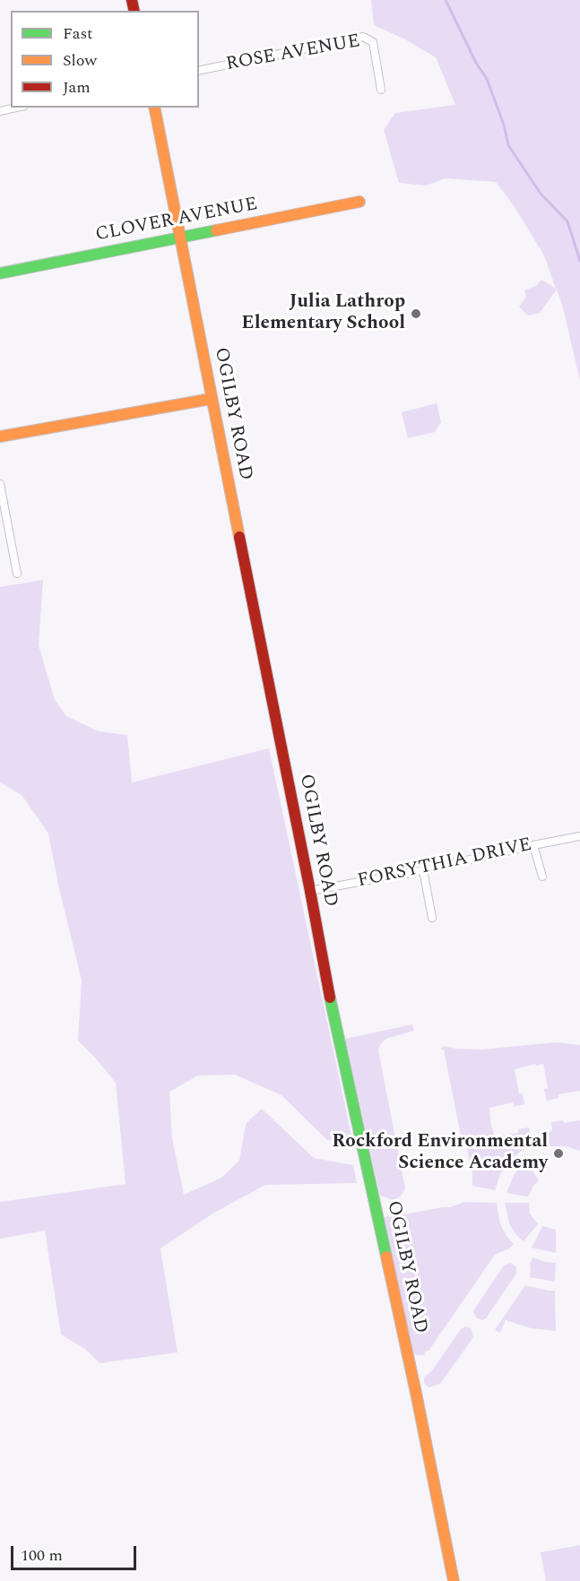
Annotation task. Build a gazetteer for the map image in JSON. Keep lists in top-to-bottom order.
{
  "streets": {
    "street": [
      "ROSE AVENUE",
      "CLOVER AVENUE",
      "OGILBY ROAD",
      "FORSYTHIA DRIVE"
    ]
  },
  "crossings": [
    ["CLOVER AVENUE", "OGILBY ROAD"],
    ["OGILBY ROAD", "FORSYTHIA DRIVE"]
  ],
  "places": ["Julia Lathrop Elementary School", "Rockford Environmental Science Academy"],
  "legend": ["Fast", "Slow", "Jam"],
  "scale_bar": "100 m"
}
